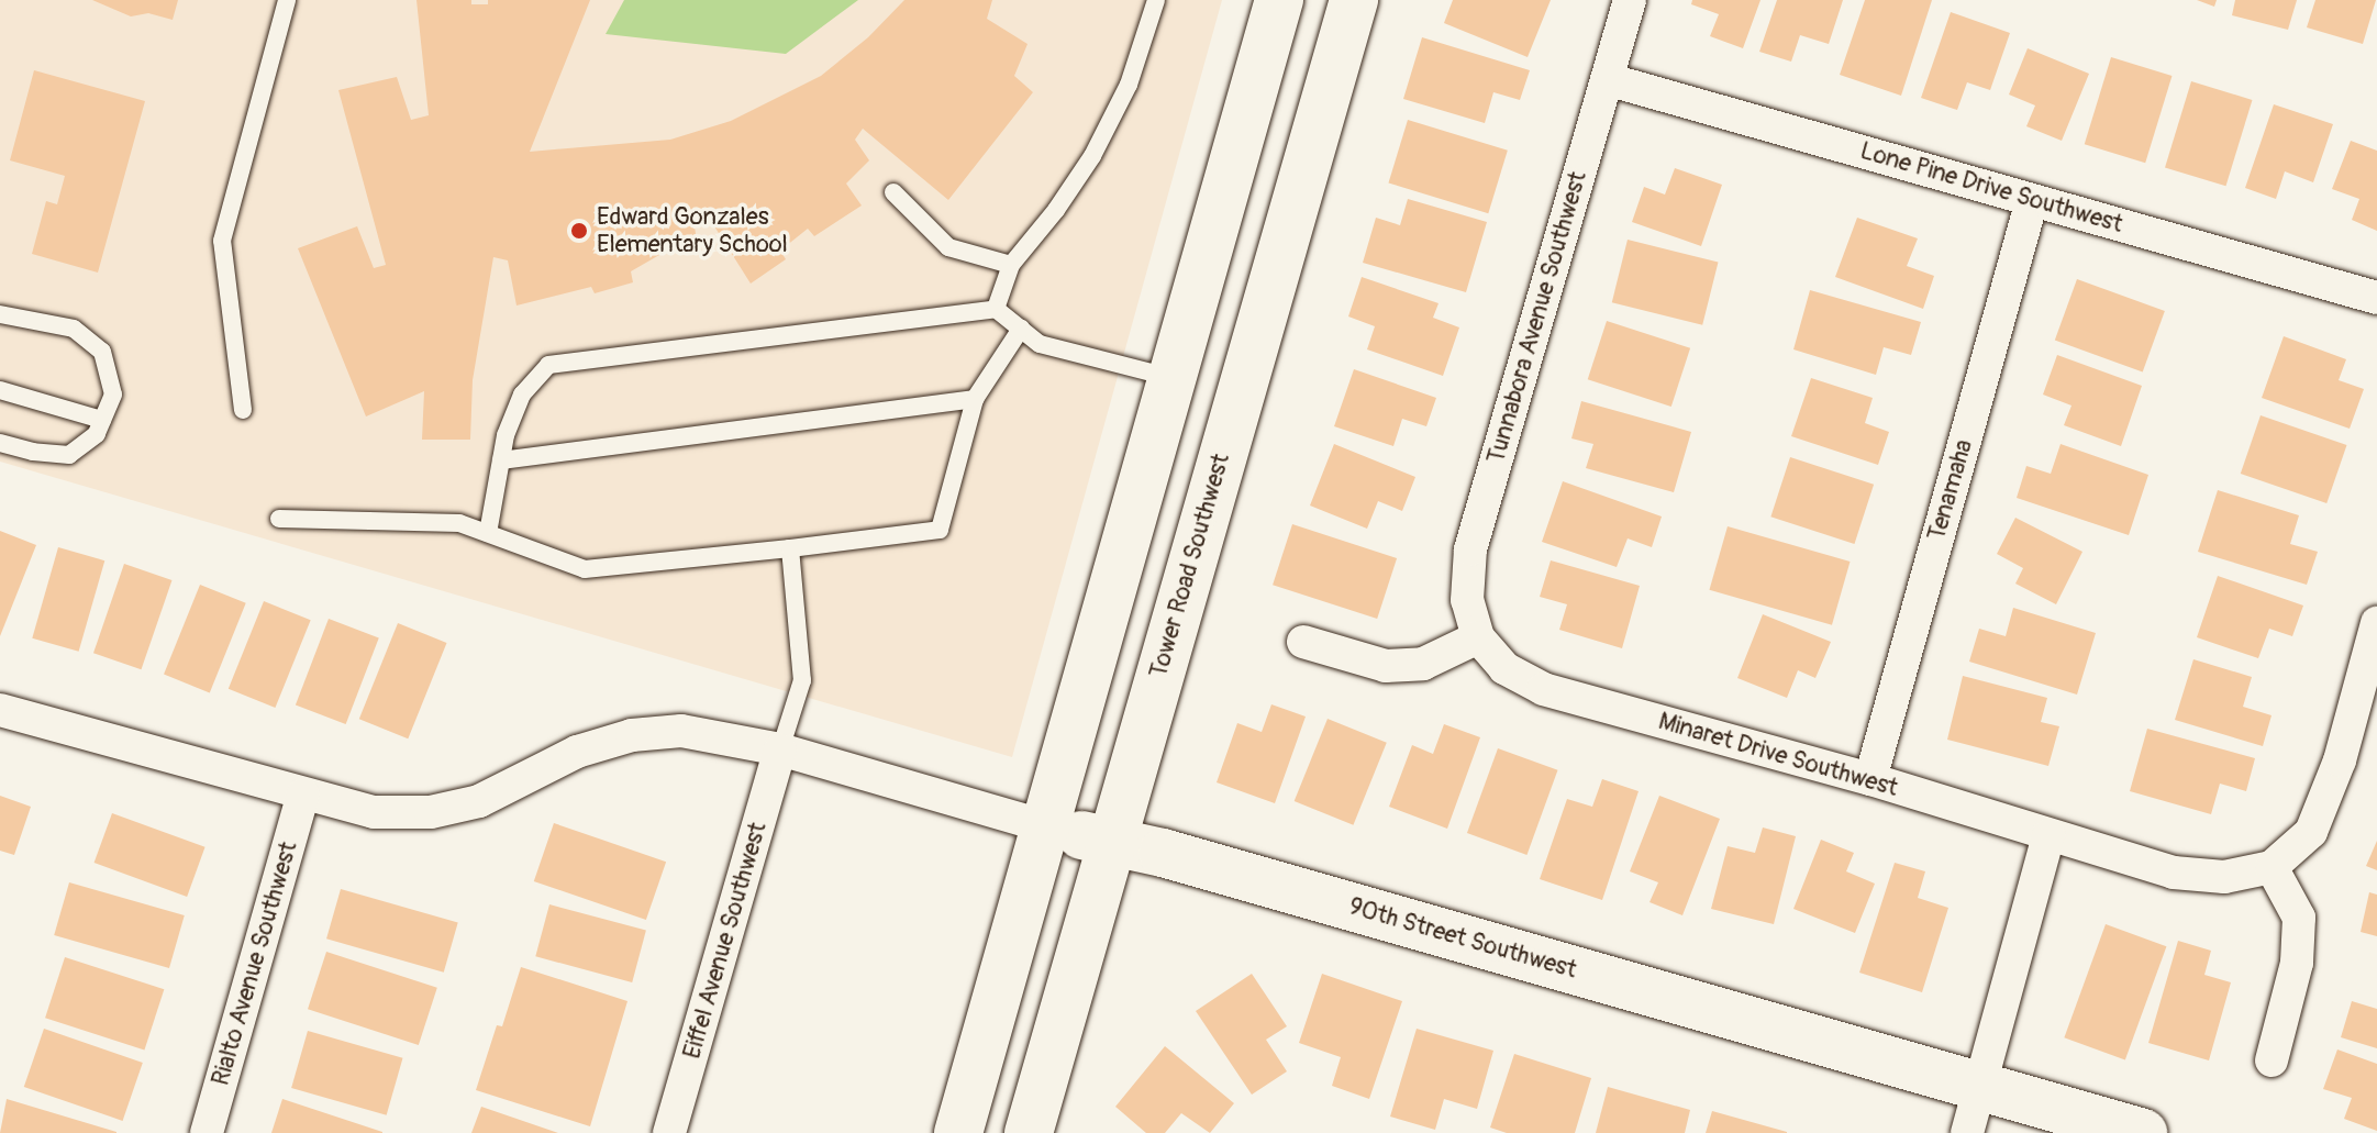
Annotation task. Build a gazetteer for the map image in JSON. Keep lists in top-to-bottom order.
{
  "streets": {
    "street": [
      "Lone Pine Drive Southwest",
      "Tunnabora Avenue Southwest",
      "Tenamaha",
      "Tower Road Southwest",
      "Minaret Drive Southwest",
      "90th Street Southwest",
      "Eiffel Avenue Southwest",
      "Rialto Avenue Southwest"
    ]
  },
  "crossings": [
    ["Lone Pine Drive Southwest", "Tunnabora Avenue Southwest"],
    ["Lone Pine Drive Southwest", "Tenamaha"],
    ["Tunnabora Avenue Southwest", "Minaret Drive Southwest"],
    ["Tenamaha", "Minaret Drive Southwest"],
    ["Tower Road Southwest", "90th Street Southwest"],
    ["90th Street Southwest", "Eiffel Avenue Southwest"],
    ["90th Street Southwest", "Rialto Avenue Southwest"]
  ],
  "places": ["Edward Gonzales Elementary School"]
}
